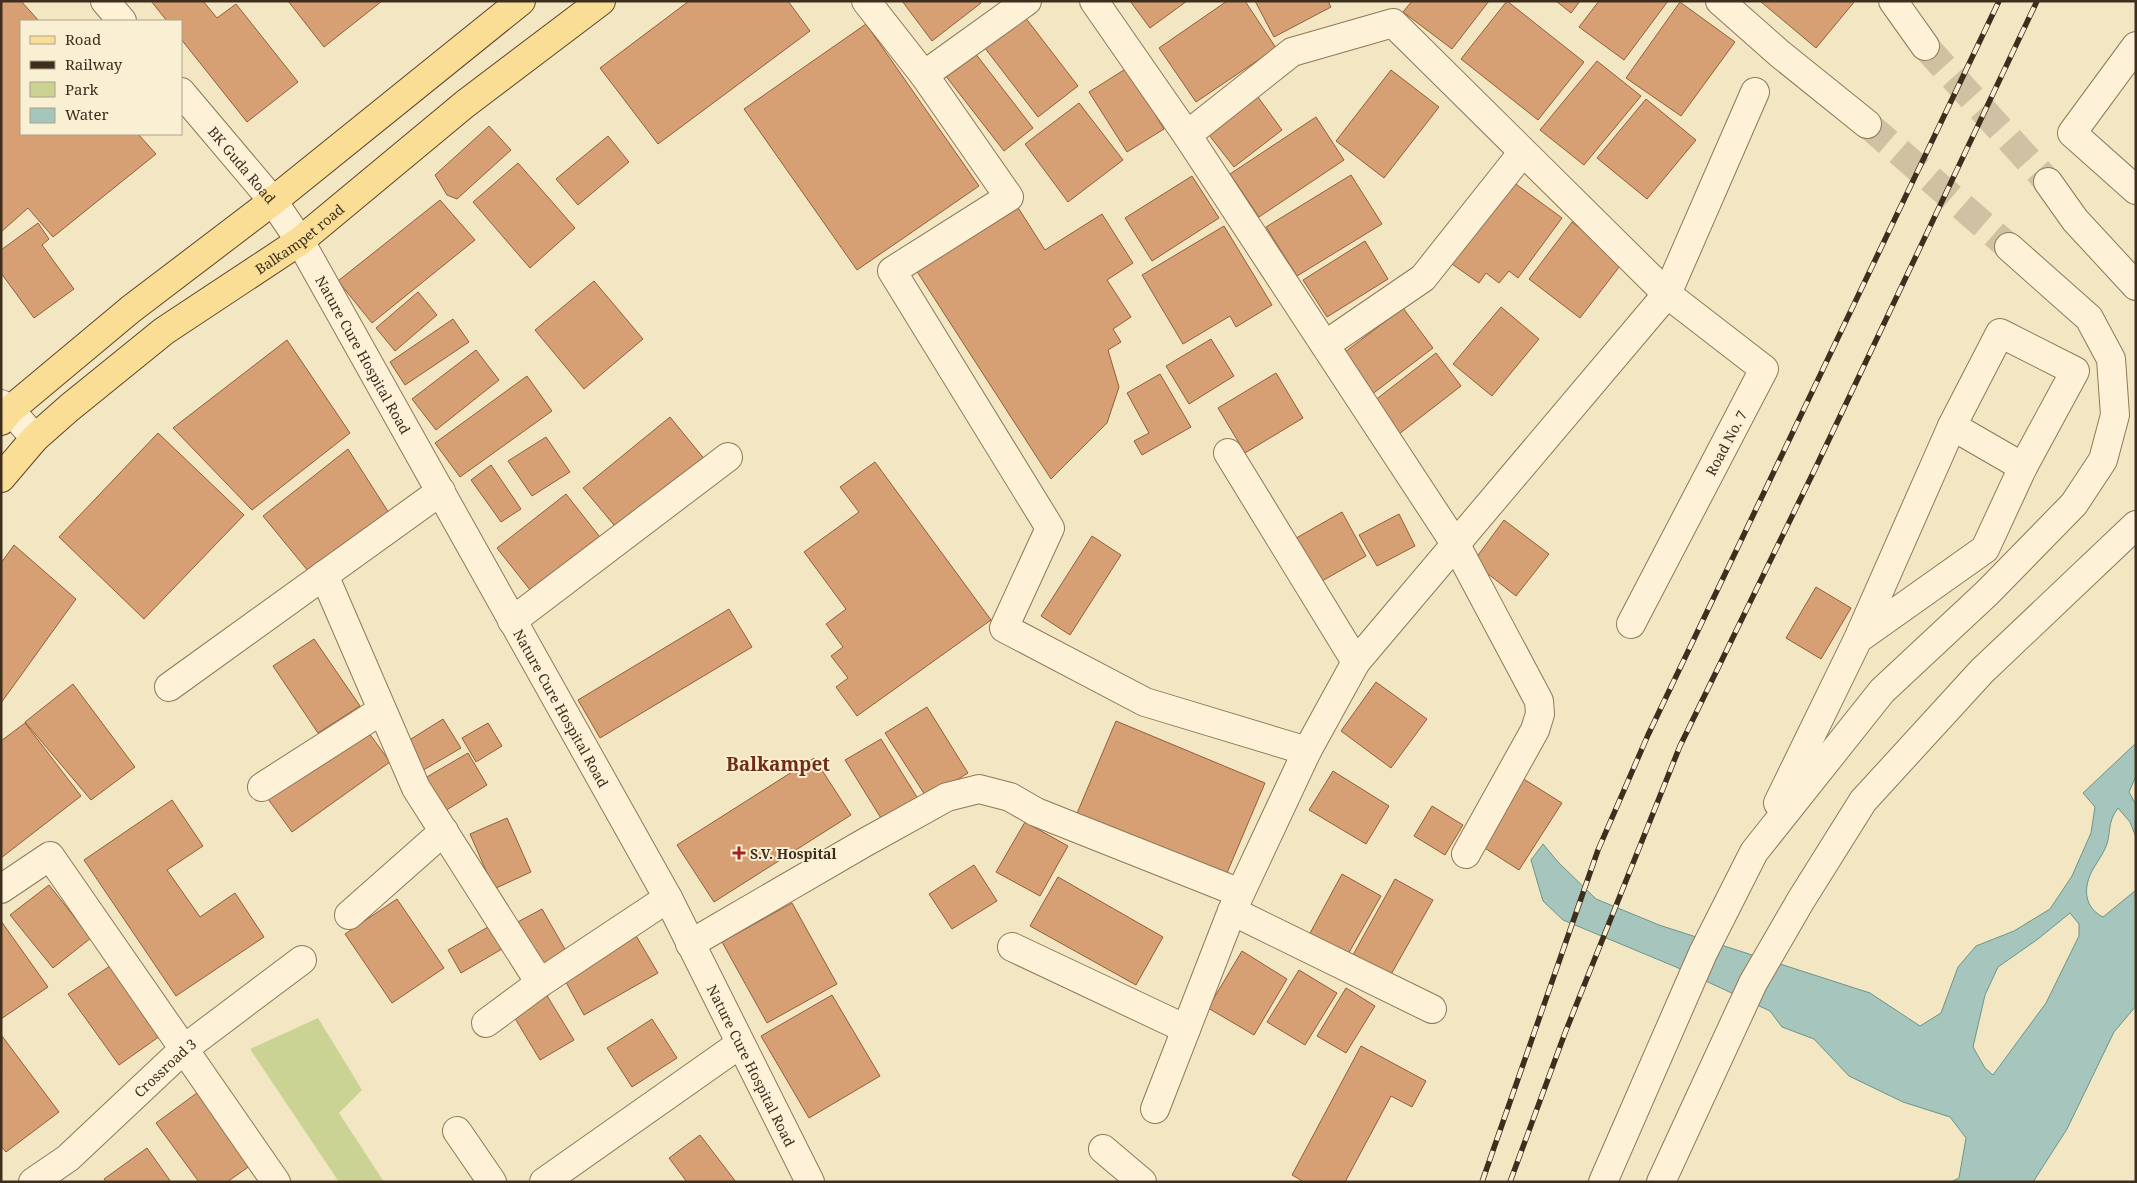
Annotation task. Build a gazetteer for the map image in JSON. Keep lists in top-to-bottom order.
{
  "streets": {
    "main road": ["Balkampet road"],
    "street": [
      "BK Guda Road",
      "Nature Cure Hospital Road",
      "Road No. 7",
      "Crossroad 3"
    ]
  },
  "crossings": [
    ["BK Guda Road", "Balkampet road"],
    ["BK Guda Road", "Nature Cure Hospital Road"],
    ["Balkampet road", "Nature Cure Hospital Road"]
  ],
  "districts": ["Balkampet"],
  "places": {
    "health": ["S.V. Hospital"]
  },
  "legend": [
    "Road",
    "Railway",
    "Park",
    "Water"
  ]
}
